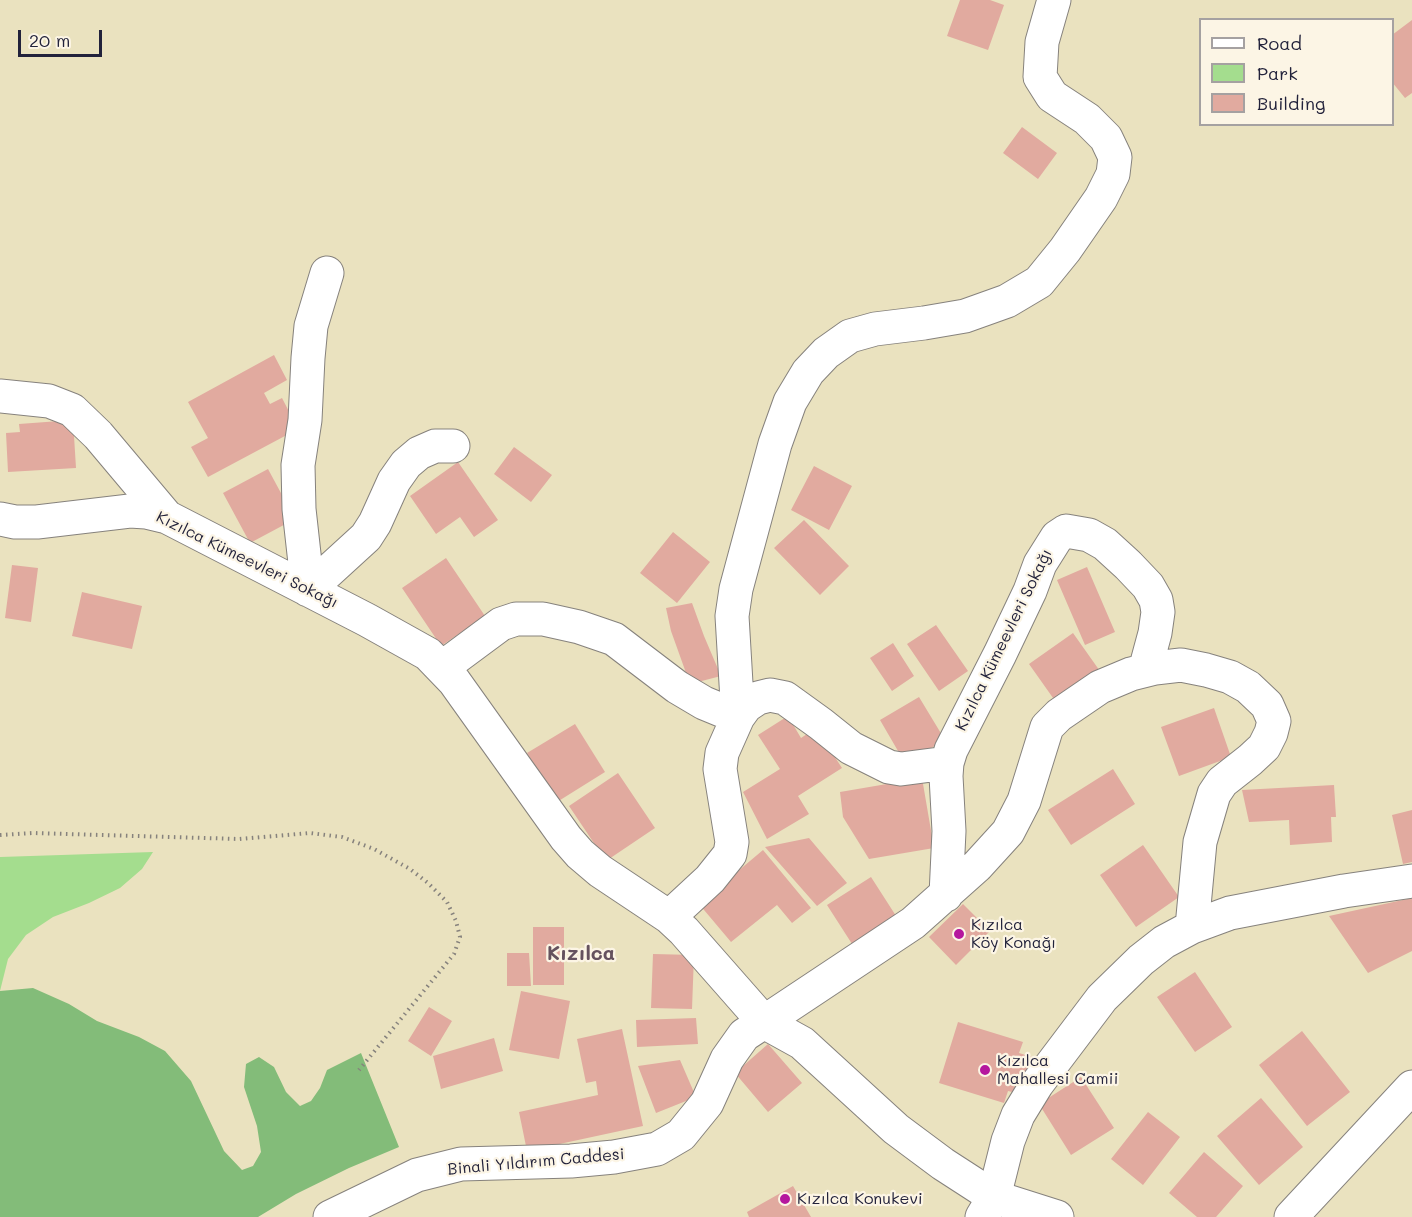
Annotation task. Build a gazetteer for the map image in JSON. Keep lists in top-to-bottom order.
{
  "streets": {
    "street": ["Kızılca Kümeevleri Sokağı", "Binali Yıldırım Caddesi"]
  },
  "crossings": [
    ["Kızılca Kümeevleri Sokağı", "Binali Yıldırım Caddesi"]
  ],
  "districts": ["Kızılca"],
  "places": ["Kızılca Köy Konağı", "Kızılca Mahallesi Camii", "Kızılca Konukevi"],
  "legend": ["Road", "Park", "Building"],
  "scale_bar": "20 m"
}
